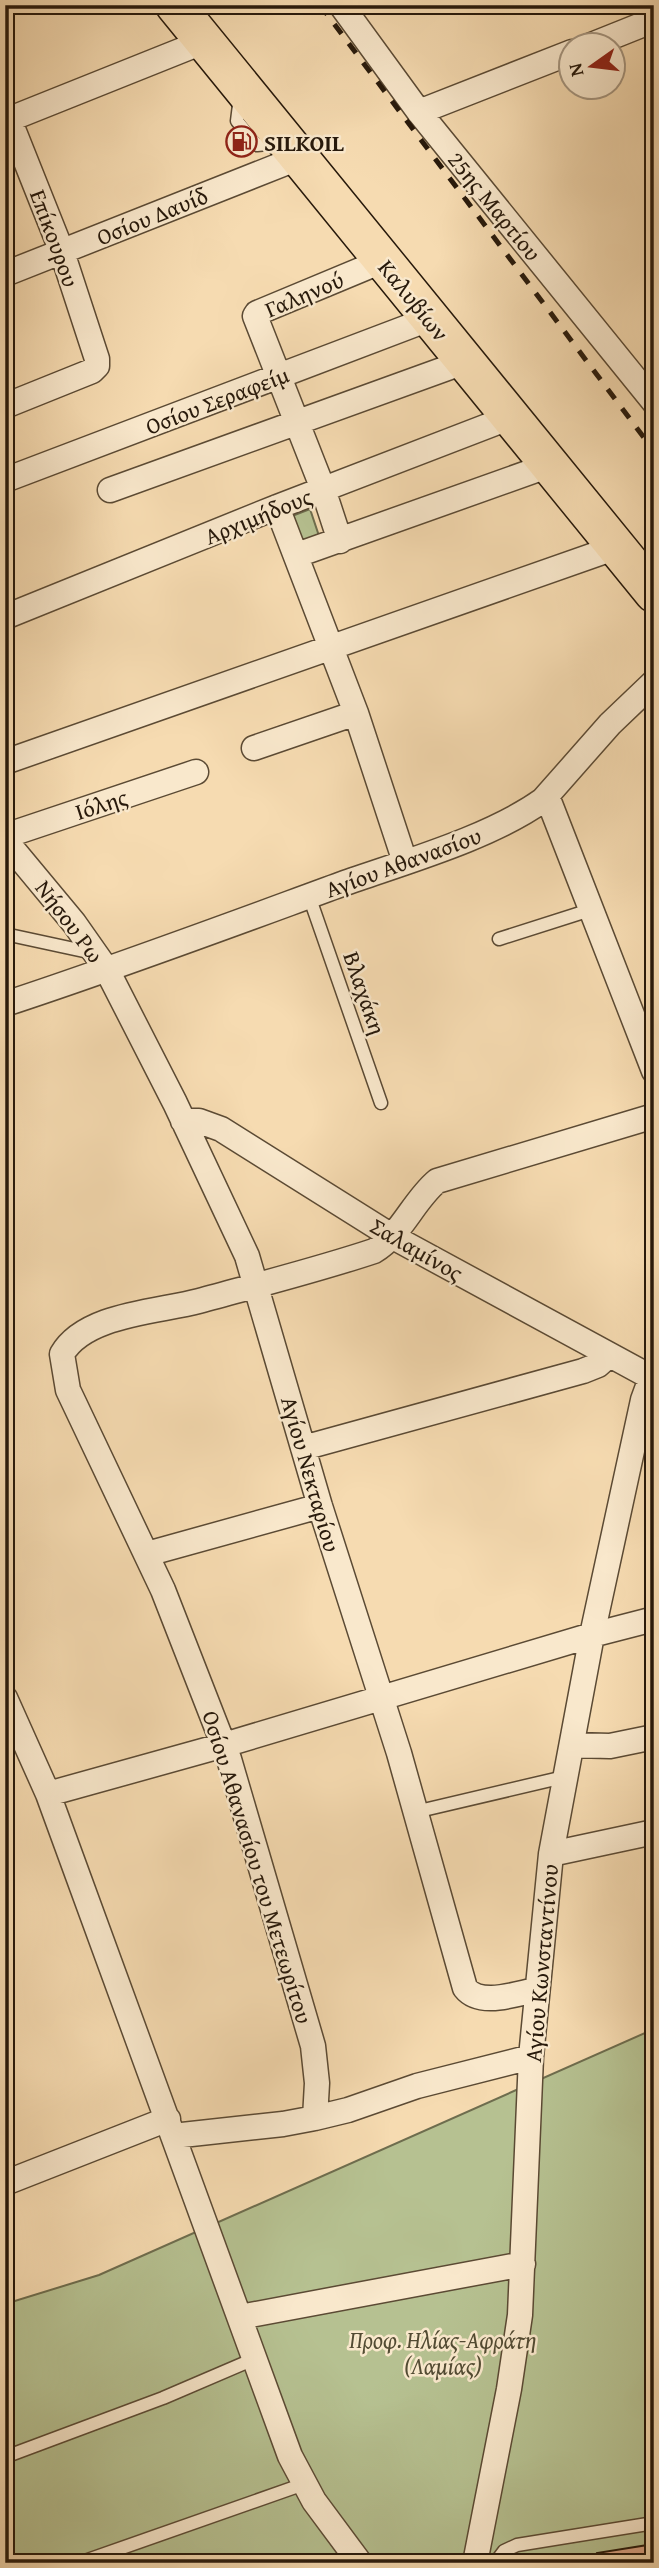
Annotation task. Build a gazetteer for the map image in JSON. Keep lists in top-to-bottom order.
{
  "streets": {
    "main road": ["Καλυβίων"],
    "street": [
      "25ης Μαρτίου",
      "Οσίου Δαυίδ",
      "Επίκουρου",
      "Γαληνού",
      "Οσίου Σεραφείμ",
      "Αρχιμήδους",
      "Ιόλης",
      "Αγίου Αθανασίου",
      "Νήσου Ρω",
      "Σαλαμίνος",
      "Αγίου Νεκταρίου",
      "Οσίου Αθανασίου του Μετεωρίτου",
      "Αγίου Κωνσταντίνου"
    ],
    "lane": ["Βλαχάκη"]
  },
  "crossings": [
    ["Οσίου Δαυίδ", "Επίκουρου"],
    ["Οσίου Δαυίδ", "Καλυβίων"],
    ["Γαληνού", "Καλυβίων"],
    ["Γαληνού", "Οσίου Σεραφείμ"],
    ["Γαληνού", "Αρχιμήδους"],
    ["Καλυβίων", "Οσίου Σεραφείμ"],
    ["Καλυβίων", "Αρχιμήδους"],
    ["Ιόλης", "Νήσου Ρω"],
    ["Αγίου Αθανασίου", "Νήσου Ρω"],
    ["Αγίου Αθανασίου", "Βλαχάκη"],
    ["Αγίου Αθανασίου", "Αγίου Νεκταρίου"],
    ["Νήσου Ρω", "Αγίου Νεκταρίου"],
    ["Σαλαμίνος", "Αγίου Νεκταρίου"],
    ["Σαλαμίνος", "Αγίου Κωνσταντίνου"],
    ["Αγίου Νεκταρίου", "Οσίου Αθανασίου του Μετεωρίτου"],
    ["Αγίου Νεκταρίου", "Αγίου Κωνσταντίνου"]
  ],
  "parks": ["Προφ. Ηλίας-Αφράτη (Λαμίας)"],
  "places": {
    "fuel station": ["SILKOIL"]
  },
  "north": "left"
}
